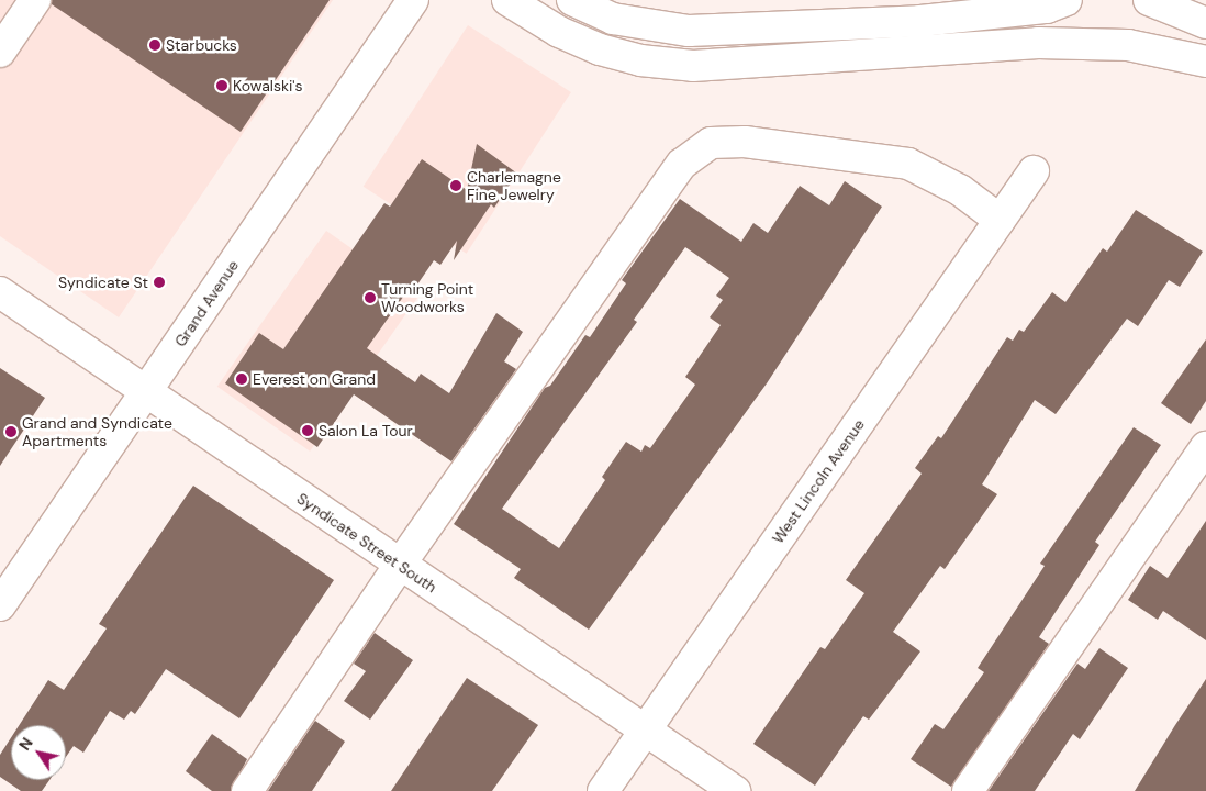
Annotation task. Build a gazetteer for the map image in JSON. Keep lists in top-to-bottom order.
{
  "streets": {
    "main road": ["Grand Avenue", "West Lincoln Avenue", "Syndicate Street South"]
  },
  "crossings": [
    ["Grand Avenue", "Syndicate Street South"],
    ["West Lincoln Avenue", "Syndicate Street South"]
  ],
  "places": [
    "Starbucks",
    "Kowalski's",
    "Charlemagne Fine Jewelry",
    "Syndicate St",
    "Turning Point Woodworks",
    "Everest on Grand",
    "Salon La Tour",
    "Grand and Syndicate Apartments"
  ],
  "north": "top left"
}
